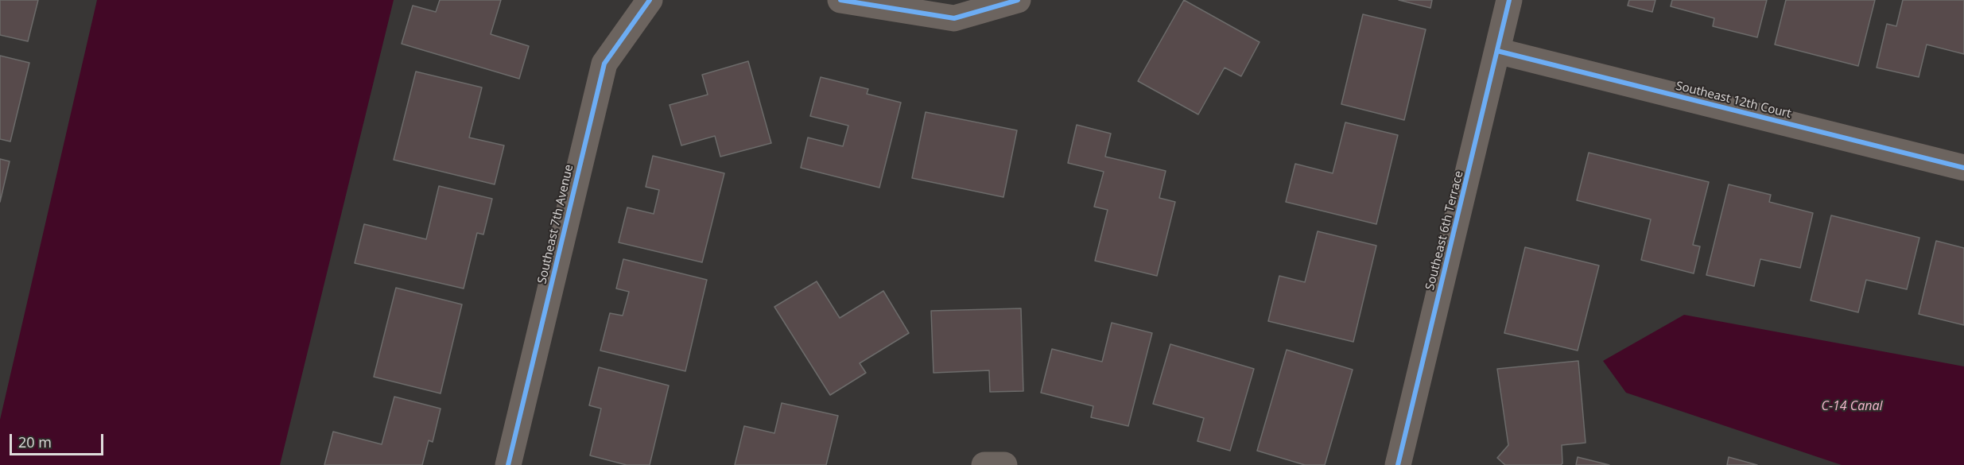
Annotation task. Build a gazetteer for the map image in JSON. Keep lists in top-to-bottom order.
{
  "streets": {
    "street": ["Southeast 12th Court", "Southeast 7th Avenue", "Southeast 6th Terrace"]
  },
  "crossings": [
    ["Southeast 12th Court", "Southeast 6th Terrace"]
  ],
  "water": ["C-14 Canal"],
  "scale_bar": "20 m"
}
